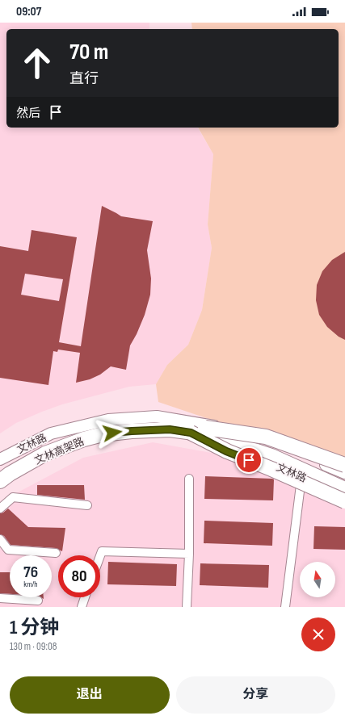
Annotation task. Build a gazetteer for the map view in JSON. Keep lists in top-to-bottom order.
{
  "streets": {
    "highway": ["文林高架路"],
    "main road": ["文林路"]
  },
  "crossings": [
    ["文林路", "文林高架路"]
  ],
  "north": "top",
  "page": {
    "status": "09:07",
    "turn": ["70 m", "直行"],
    "then": "然后",
    "speed": "76 km/h",
    "limit": "80",
    "heading": ["1 分钟", "130 m · 09:08"],
    "buttons": ["退出", "分享"]
  }
}
